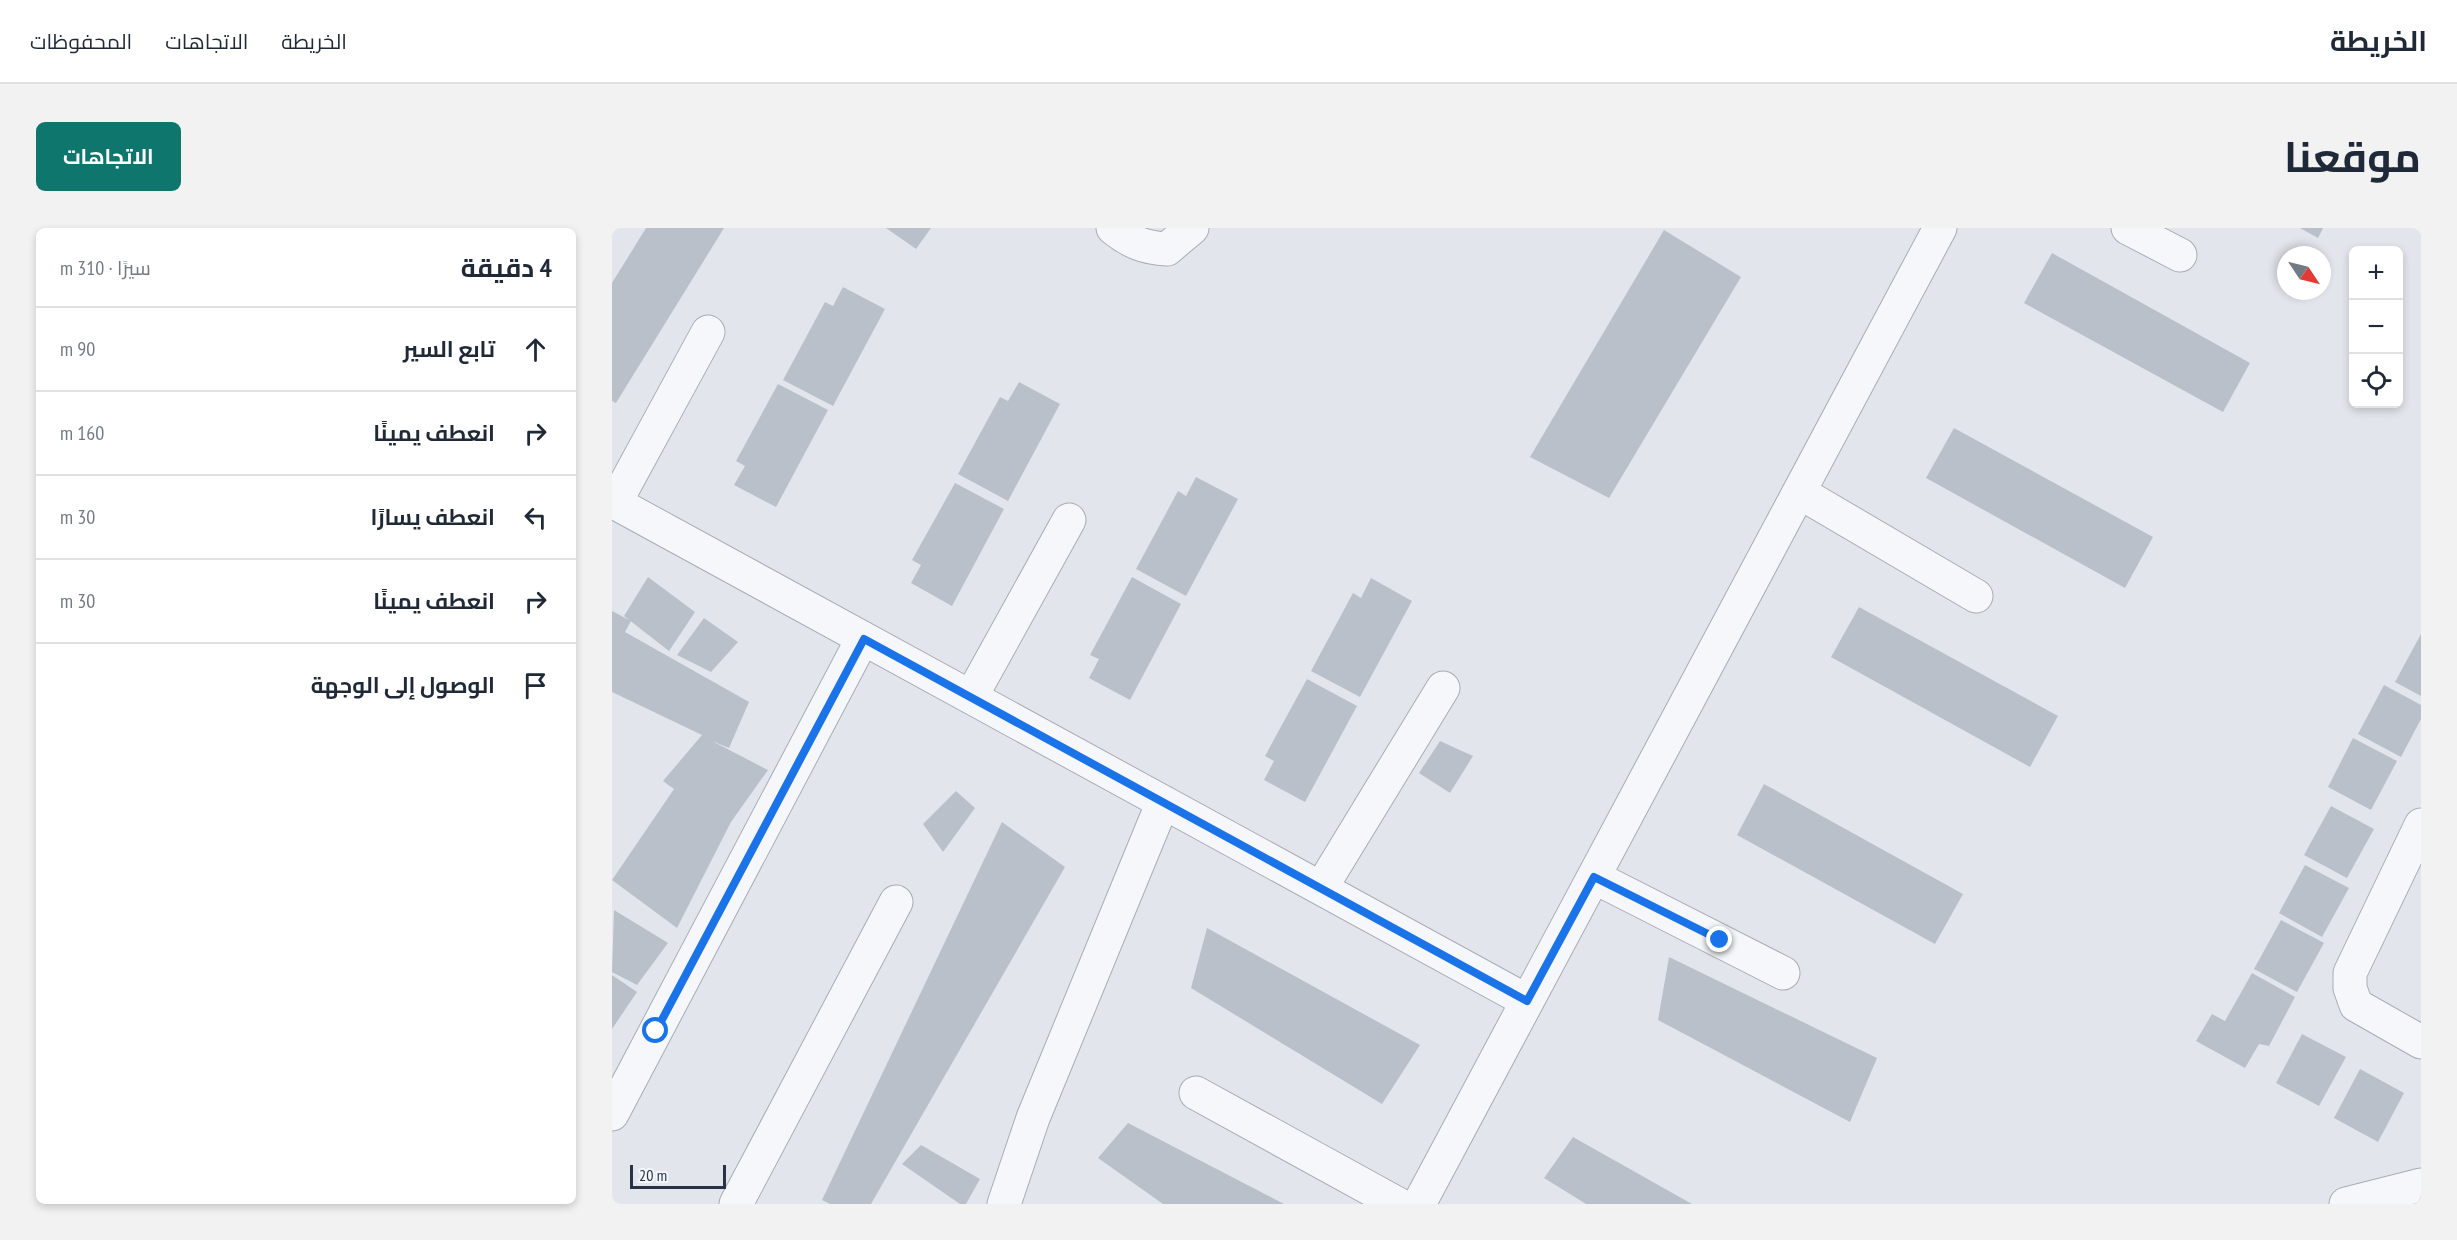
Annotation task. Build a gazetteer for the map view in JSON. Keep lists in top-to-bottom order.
{
  "scale_bar": "20 m",
  "north": "bottom right",
  "page": {
    "header": "الخريطة",
    "nav": ["الخريطة", "الاتجاهات", "المحفوظات"],
    "title": "موقعنا",
    "buttons": "الاتجاهات",
    "heading": ["4 دقيقة", "سيرًا · 310 m"],
    "map_buttons": ["+", "−"],
    "list": [
      ["تابع السير", "90 m"],
      ["انعطف يمينًا", "160 m"],
      ["انعطف يسارًا", "30 m"],
      ["انعطف يمينًا", "30 m"],
      "الوصول إلى الوجهة"
    ],
    "scale": "20 m"
  }
}
